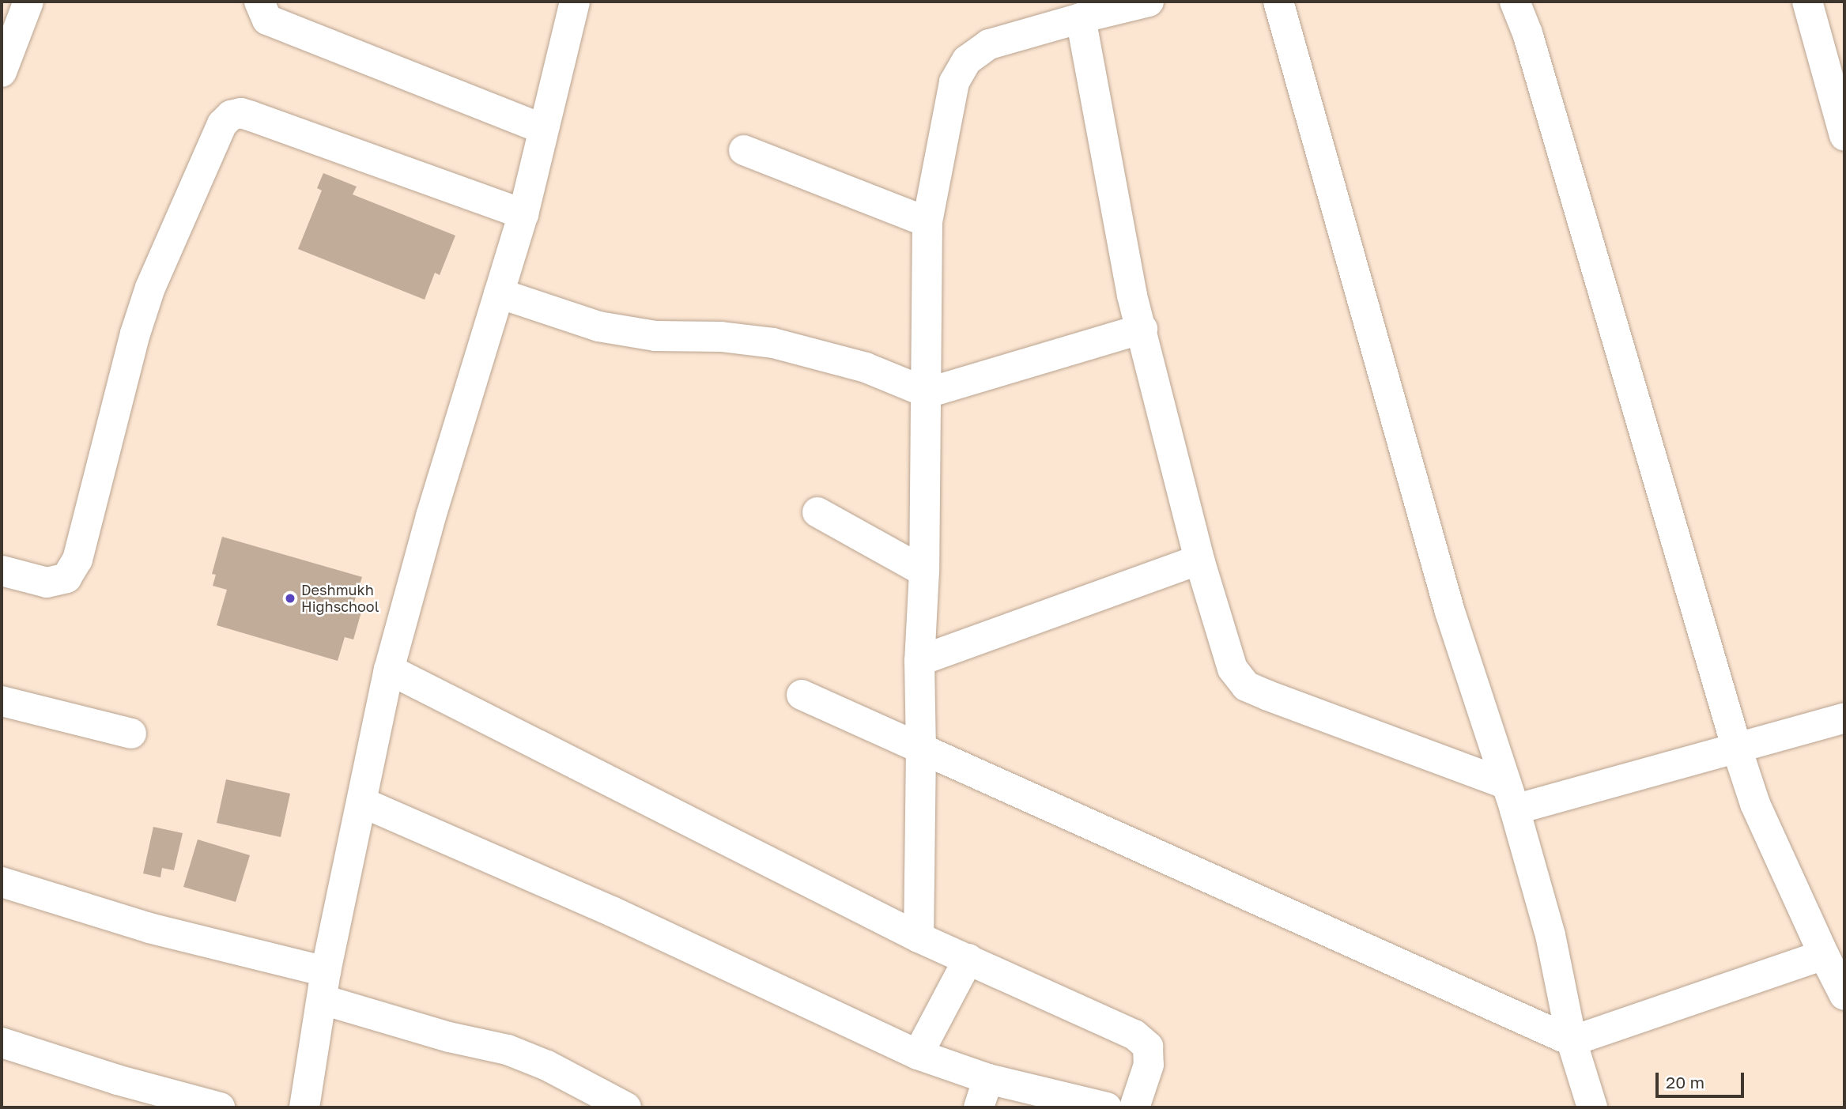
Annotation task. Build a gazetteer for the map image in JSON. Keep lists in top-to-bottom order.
{
  "places": ["Deshmukh Highschool"],
  "scale_bar": "20 m"
}
